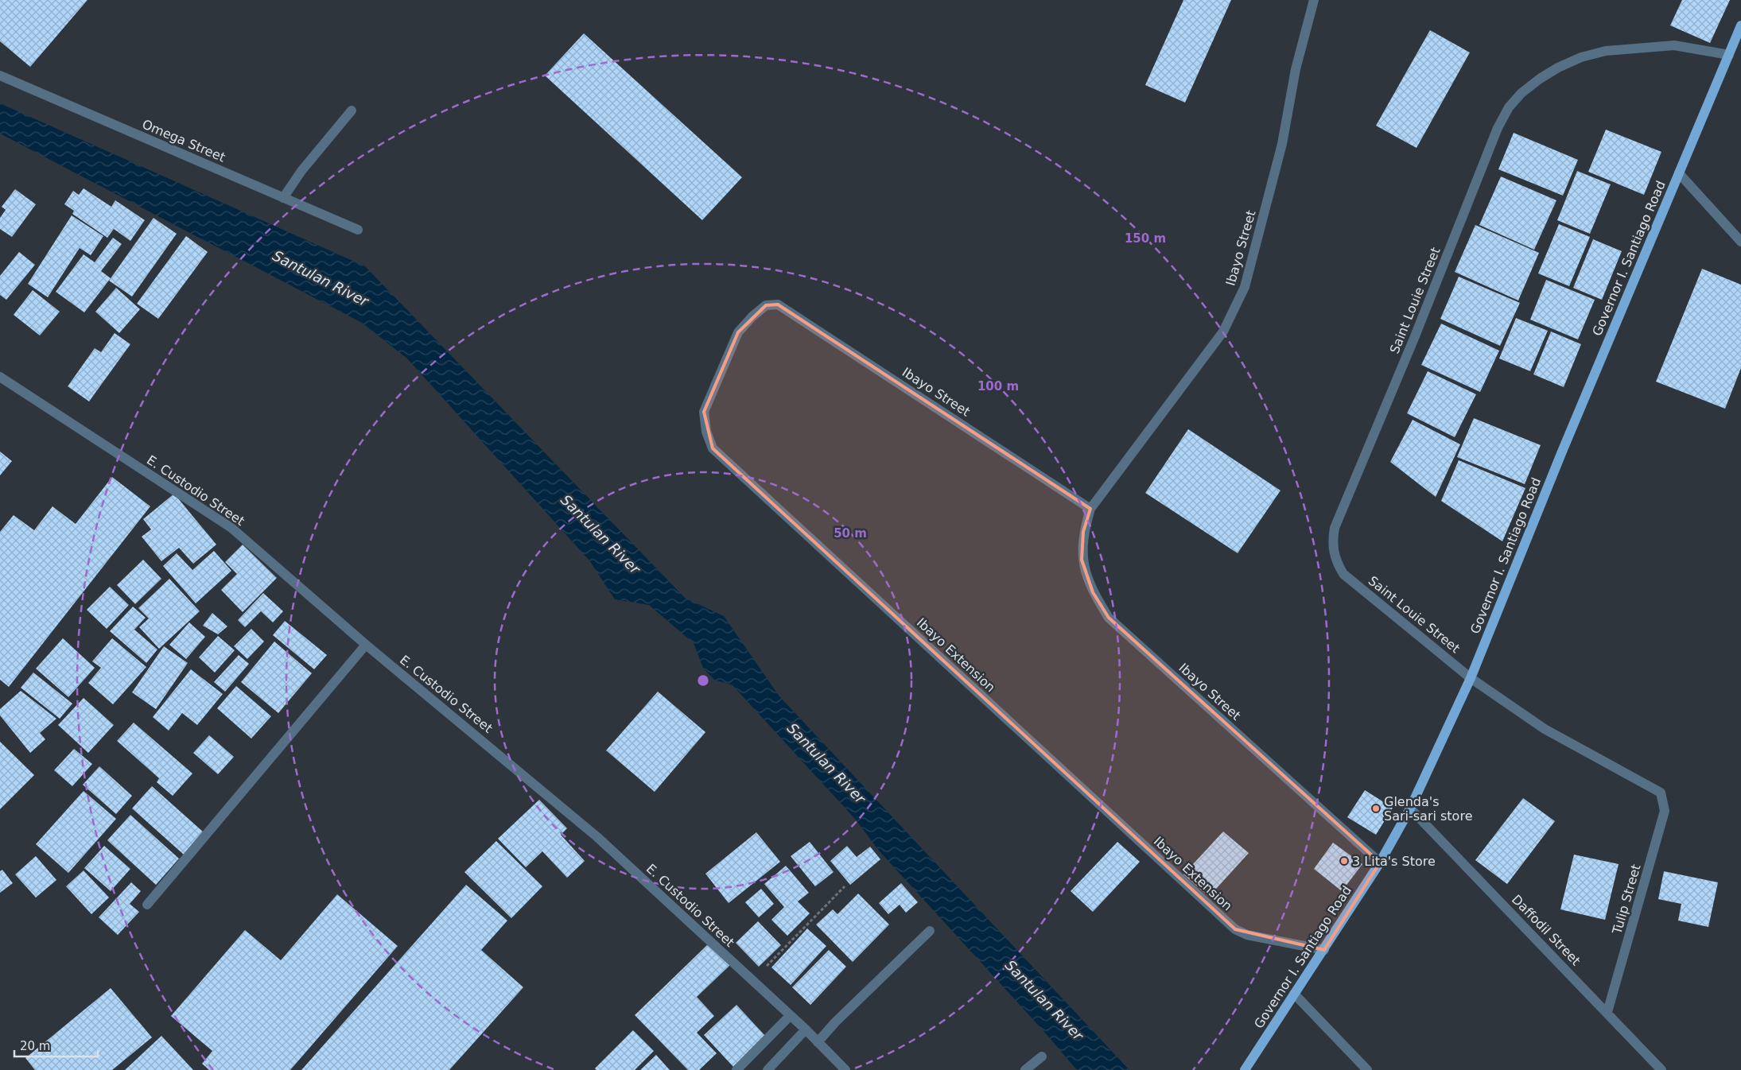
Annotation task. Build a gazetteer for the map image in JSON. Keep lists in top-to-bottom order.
{
  "streets": {
    "main road": ["Governor I. Santiago Road"],
    "street": [
      "Omega Street",
      "Ibayo Street",
      "Saint Louie Street",
      "E. Custodio Street",
      "Ibayo Extension",
      "Tulip Street",
      "Daffodil Street"
    ]
  },
  "crossings": [
    ["Ibayo Street", "Governor I. Santiago Road"],
    ["Ibayo Street", "Ibayo Extension"],
    ["Governor I. Santiago Road", "Saint Louie Street"],
    ["Governor I. Santiago Road", "Ibayo Extension"],
    ["Governor I. Santiago Road", "Daffodil Street"],
    ["Saint Louie Street", "Tulip Street"],
    ["Tulip Street", "Daffodil Street"]
  ],
  "water": ["Santulan River"],
  "places": ["Glenda's Sari-sari store", "3 Lita's Store"],
  "scale_bar": "20 m",
  "rings": ["150 m", "100 m", "50 m"]
}
